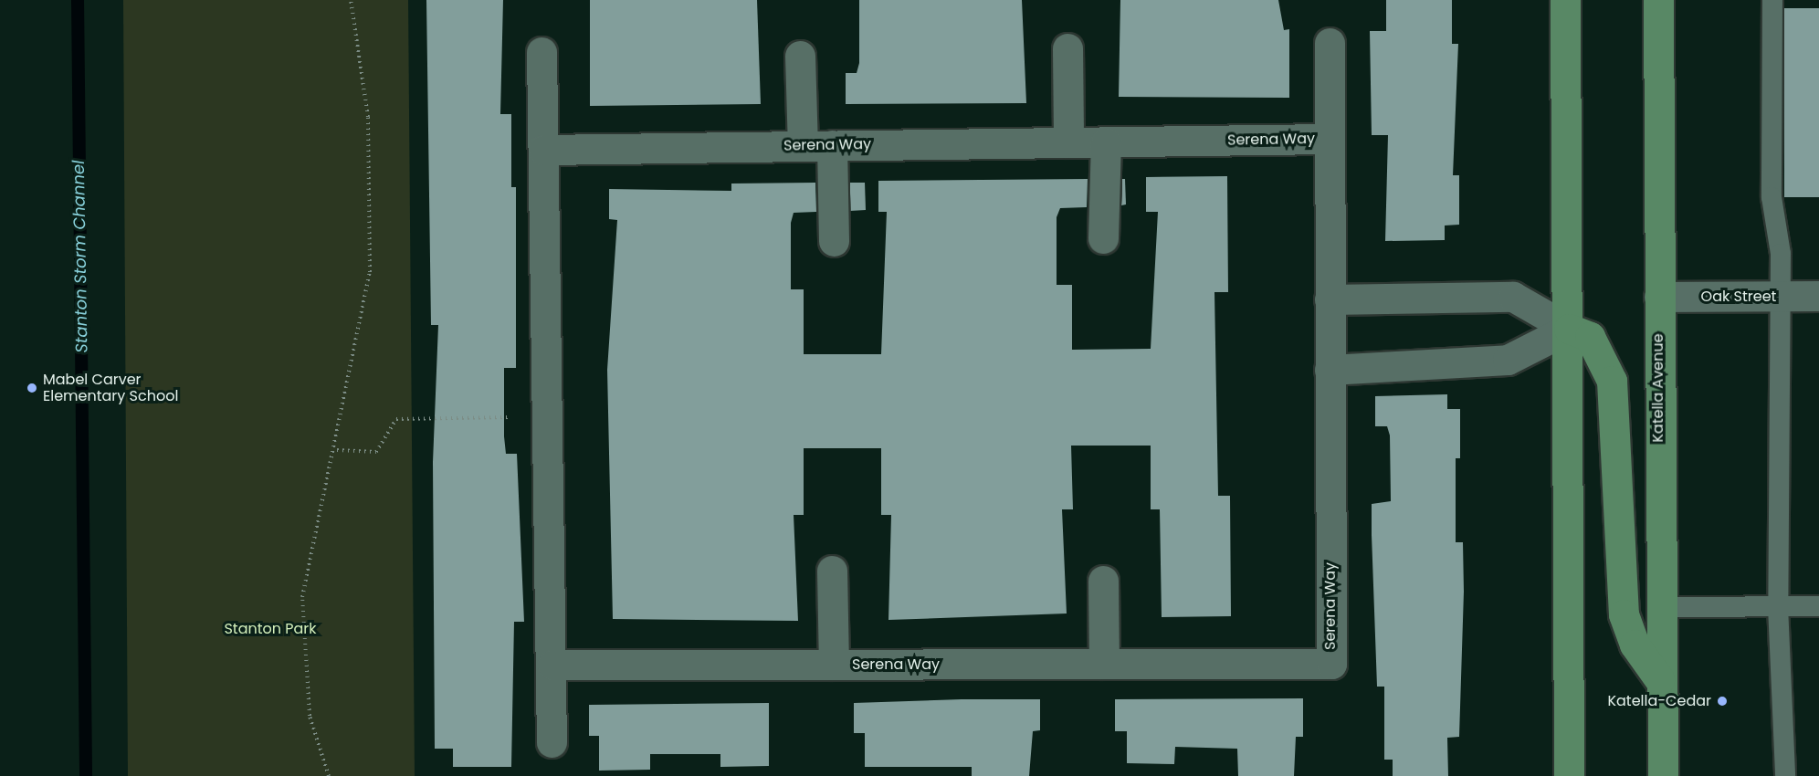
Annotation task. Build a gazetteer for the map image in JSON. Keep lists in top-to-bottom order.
{
  "streets": {
    "main road": ["Katella Avenue"],
    "street": ["Serena Way", "Oak Street"]
  },
  "crossings": [
    ["Oak Street", "Katella Avenue"]
  ],
  "water": ["Stanton Storm Channel"],
  "parks": ["Stanton Park"],
  "places": ["Mabel Carver Elementary School", "Katella-Cedar"]
}
